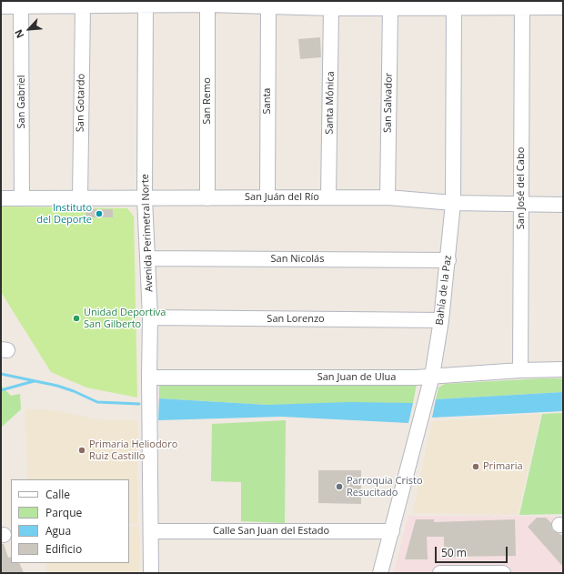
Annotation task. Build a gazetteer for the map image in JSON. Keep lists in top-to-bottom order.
{
  "streets": {
    "street": [
      "San Remo",
      "Santa",
      "San Gabriel",
      "San Gotardo",
      "Santa Mónica",
      "San Salvador",
      "San José del Cabo",
      "San Juán del Río",
      "Avenida Perimetral Norte",
      "San Nicolás",
      "Bahía de la Paz",
      "San Lorenzo",
      "San Juan de Ulua",
      "Calle San Juan del Estado"
    ]
  },
  "crossings": [
    ["San Remo", "San Juán del Río"],
    ["Santa", "San Juán del Río"],
    ["San Gabriel", "San Juán del Río"],
    ["San Gotardo", "San Juán del Río"],
    ["Santa Mónica", "San Juán del Río"],
    ["San Salvador", "San Juán del Río"],
    ["San José del Cabo", "San Juán del Río"],
    ["San José del Cabo", "San Juan de Ulua"],
    ["San Juán del Río", "Avenida Perimetral Norte"],
    ["San Juán del Río", "Bahía de la Paz"],
    ["Avenida Perimetral Norte", "San Nicolás"],
    ["Avenida Perimetral Norte", "San Lorenzo"],
    ["Avenida Perimetral Norte", "San Juan de Ulua"],
    ["Avenida Perimetral Norte", "Calle San Juan del Estado"],
    ["San Nicolás", "Bahía de la Paz"],
    ["Bahía de la Paz", "San Lorenzo"],
    ["Bahía de la Paz", "San Juan de Ulua"],
    ["Bahía de la Paz", "Calle San Juan del Estado"]
  ],
  "places": [
    "Instituto del Deporte",
    "Unidad Deportiva San Gilberto",
    "Primaria Heliodoro Ruiz Castillo",
    "Primaria",
    "Parroquia Cristo Resucitado"
  ],
  "legend": [
    "Calle",
    "Parque",
    "Agua",
    "Edificio"
  ],
  "scale_bar": "50 m",
  "north": "bottom left"
}
